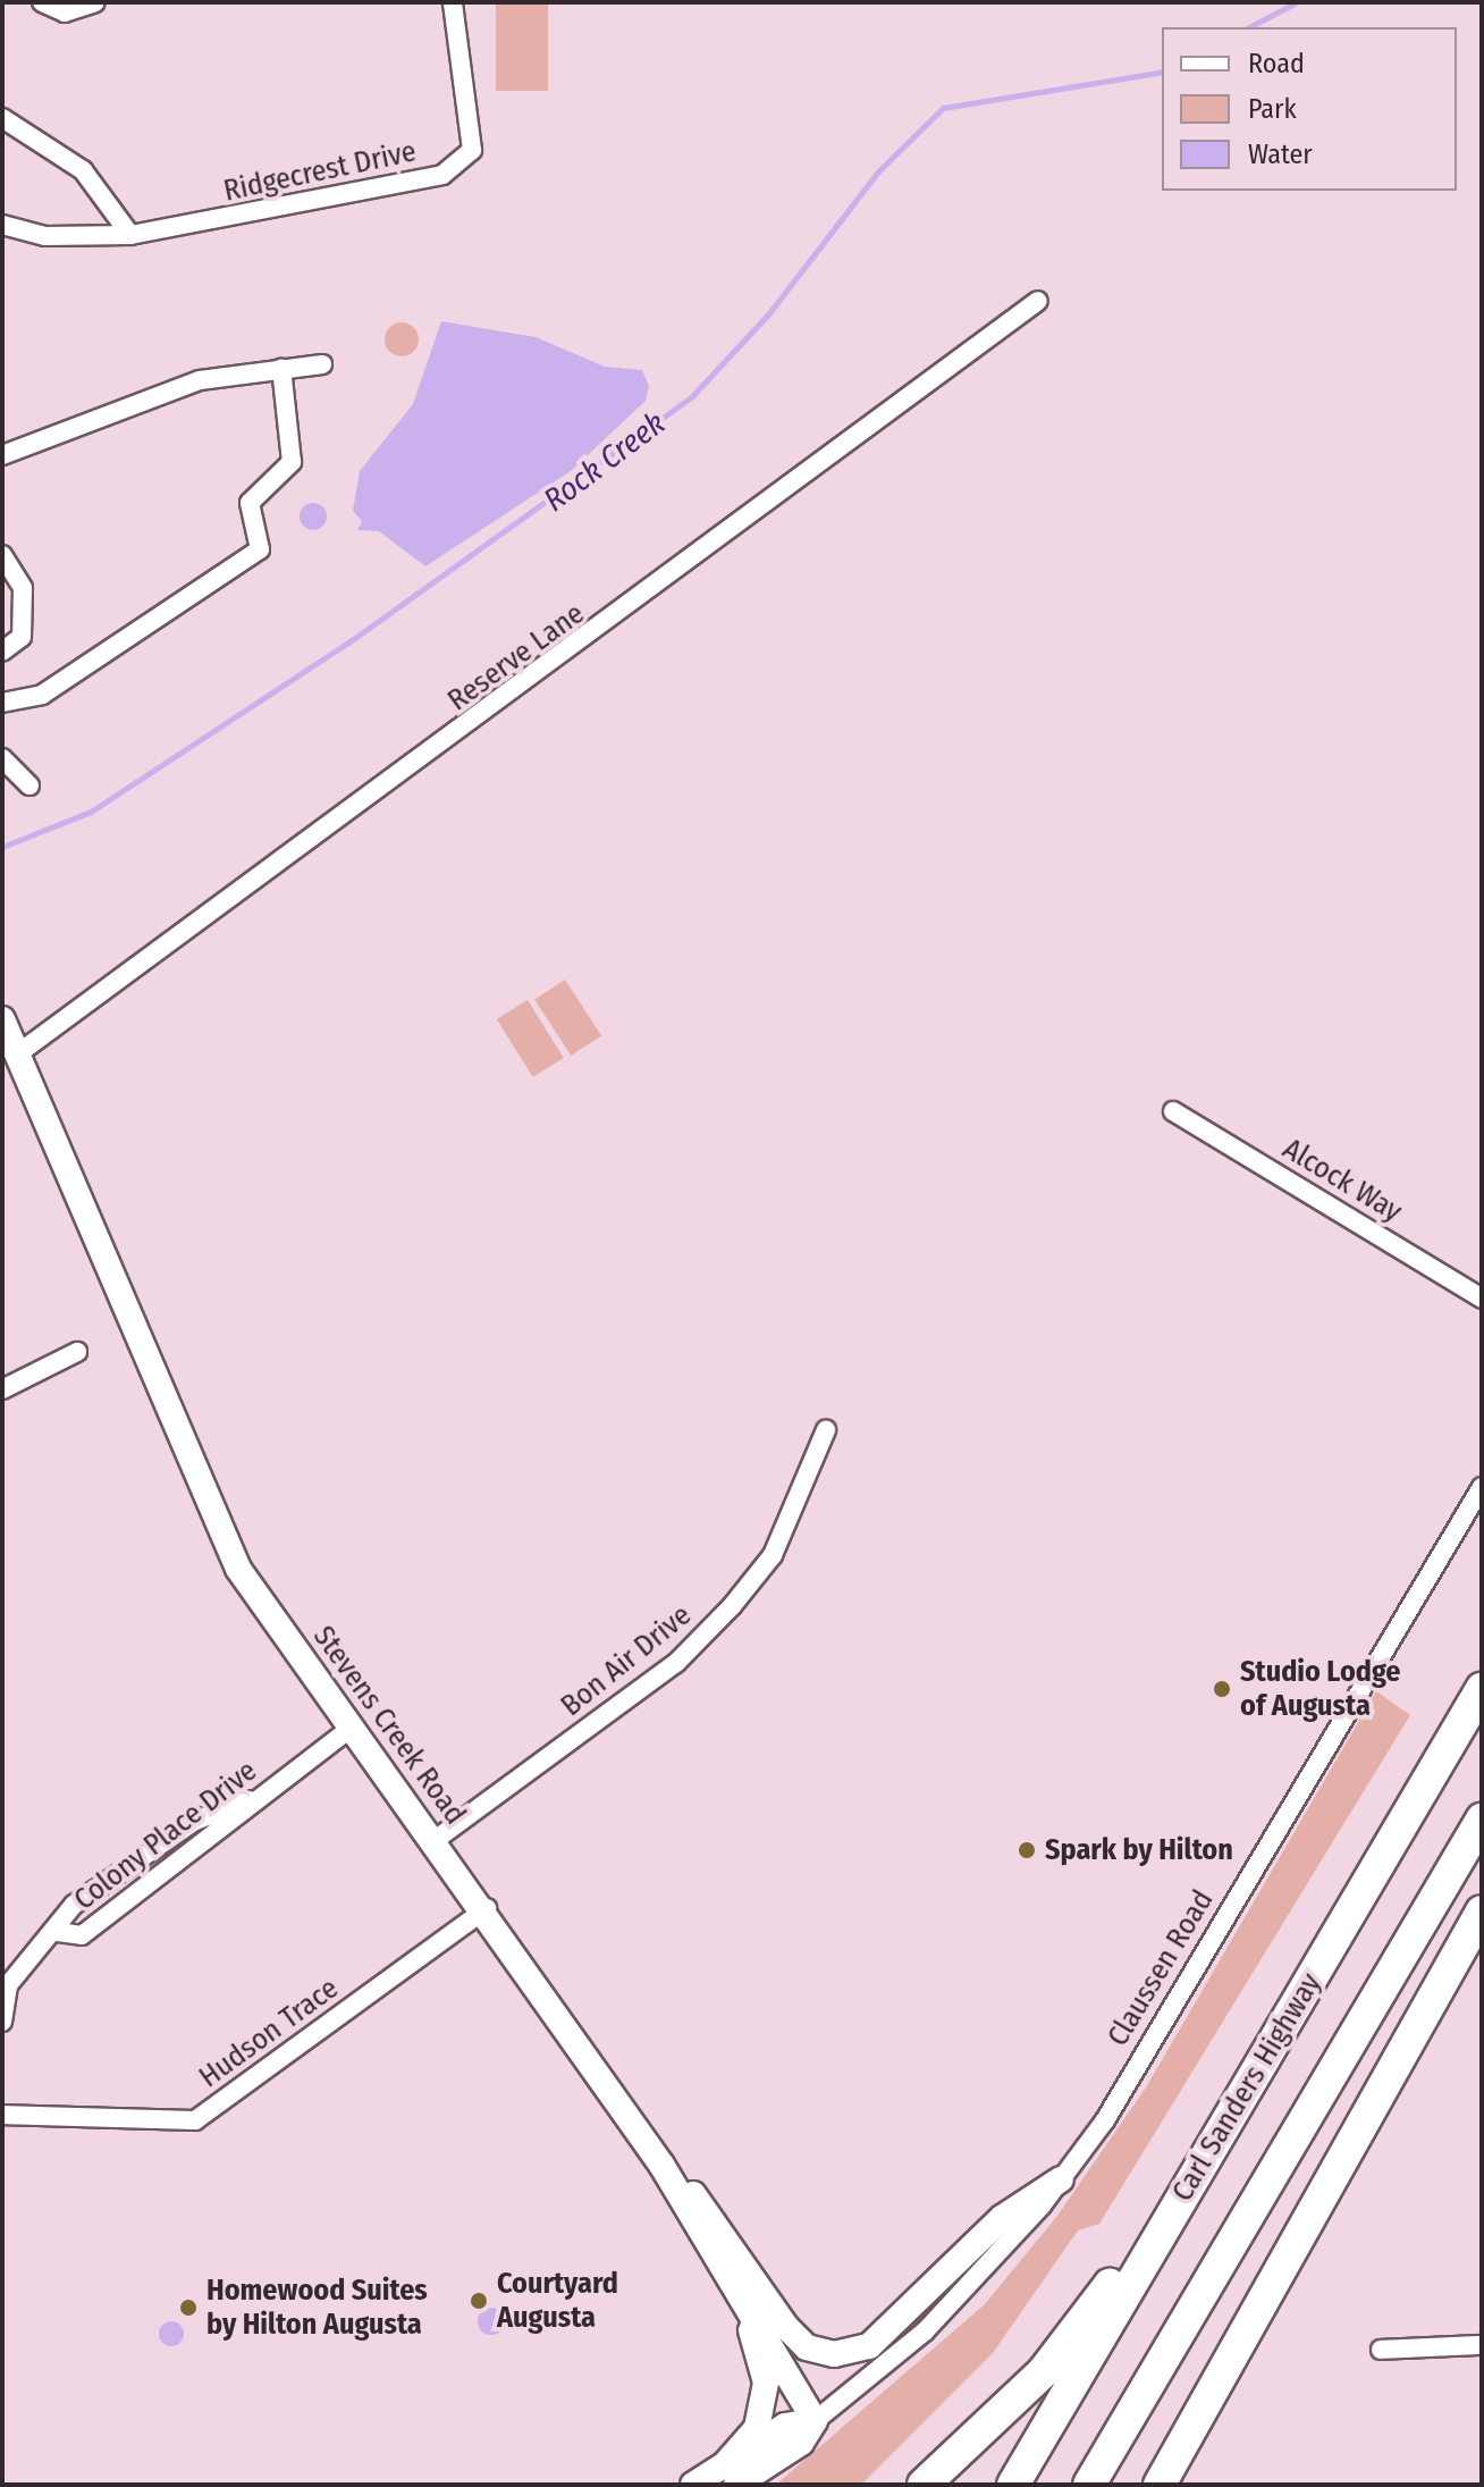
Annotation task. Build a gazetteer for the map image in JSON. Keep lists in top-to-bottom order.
{
  "streets": {
    "highway": ["Carl Sanders Highway"],
    "street": [
      "Ridgecrest Drive",
      "Reserve Lane",
      "Alcock Way",
      "Bon Air Drive",
      "Stevens Creek Road",
      "Colony Place Drive",
      "Claussen Road",
      "Hudson Trace"
    ]
  },
  "crossings": [
    ["Reserve Lane", "Stevens Creek Road"],
    ["Bon Air Drive", "Stevens Creek Road"],
    ["Stevens Creek Road", "Colony Place Drive"],
    ["Stevens Creek Road", "Claussen Road"],
    ["Stevens Creek Road", "Hudson Trace"]
  ],
  "water": ["Rock Creek"],
  "places": [
    "Studio Lodge of Augusta",
    "Spark by Hilton",
    "Courtyard Augusta",
    "Homewood Suites by Hilton Augusta"
  ],
  "legend": ["Road", "Park", "Water"]
}
